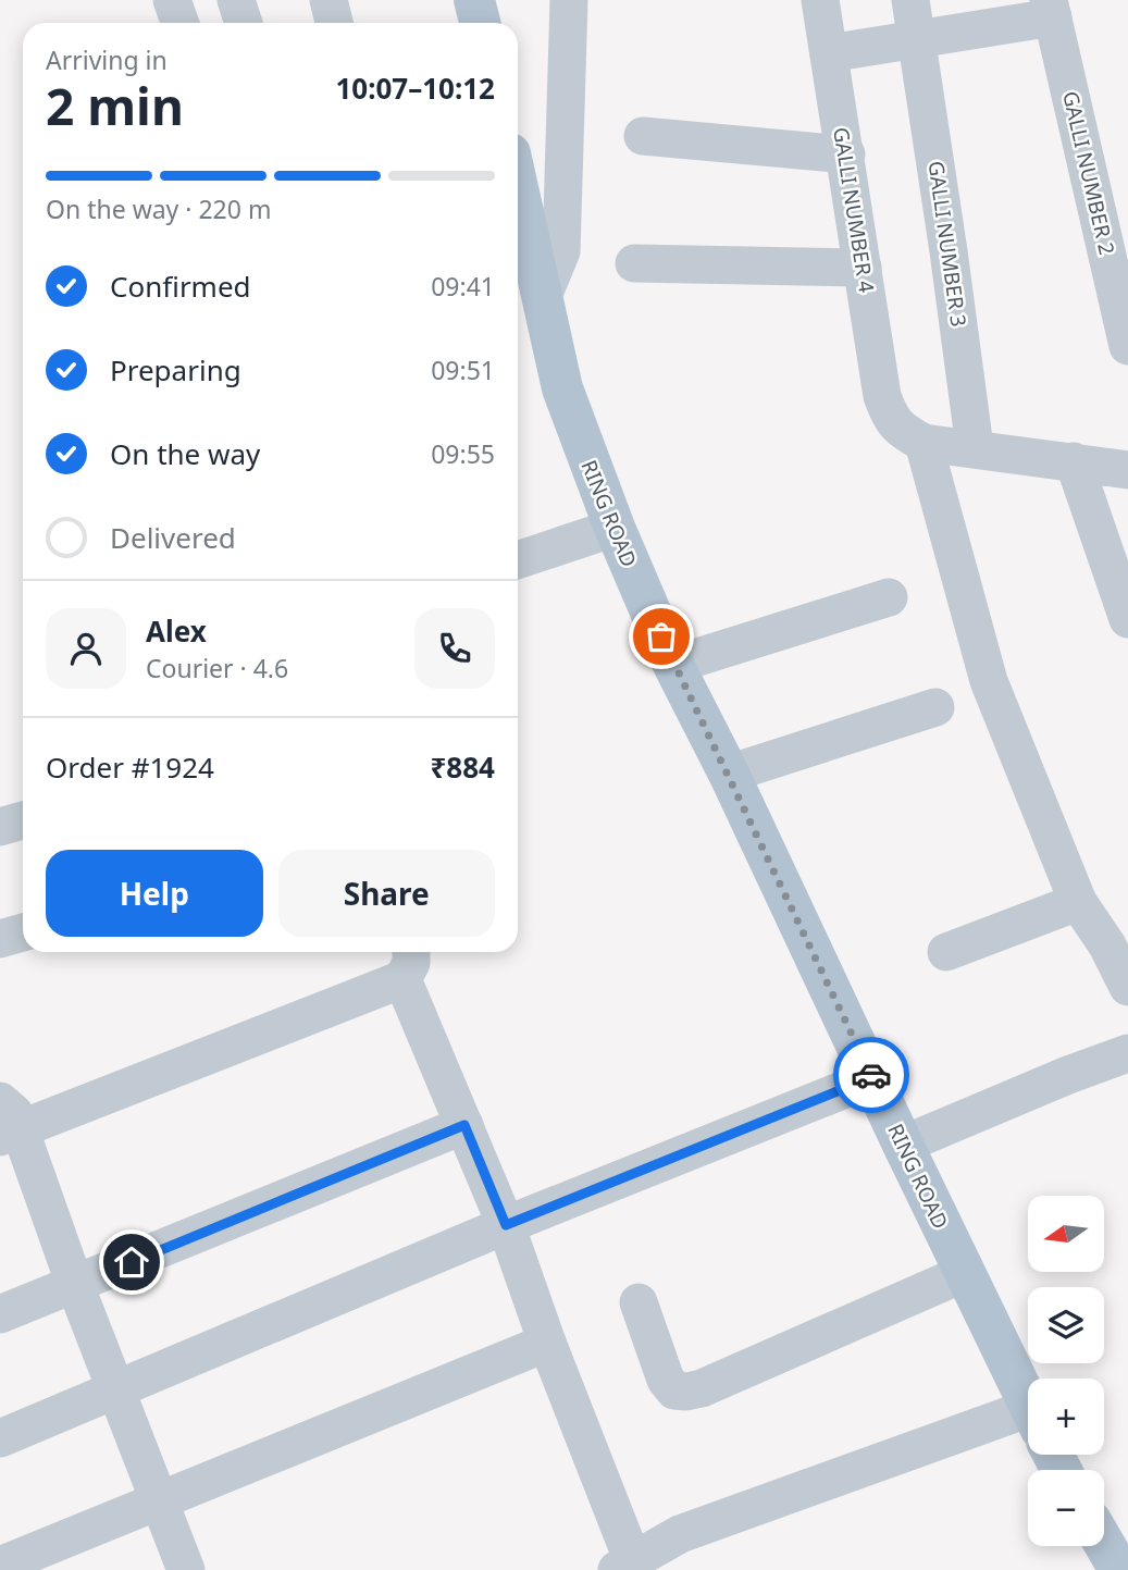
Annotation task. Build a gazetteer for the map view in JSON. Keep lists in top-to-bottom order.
{
  "streets": {
    "main road": ["RING ROAD"],
    "street": ["GALLI NUMBER 2", "GALLI NUMBER 4", "GALLI NUMBER 3"]
  },
  "north": "left",
  "page": {
    "heading": ["2 min", "Arriving in", "10:07–10:12"],
    "panel": [
      "Alex",
      "Courier · 4.6",
      "Order #1924",
      "₹884"
    ],
    "bar": "On the way · 220 m",
    "list": [
      ["Confirmed", "09:41"],
      ["Preparing", "09:51"],
      ["On the way", "09:55"],
      "Delivered"
    ],
    "buttons": ["Help", "Share"],
    "map_buttons": ["+", "−"]
  }
}
